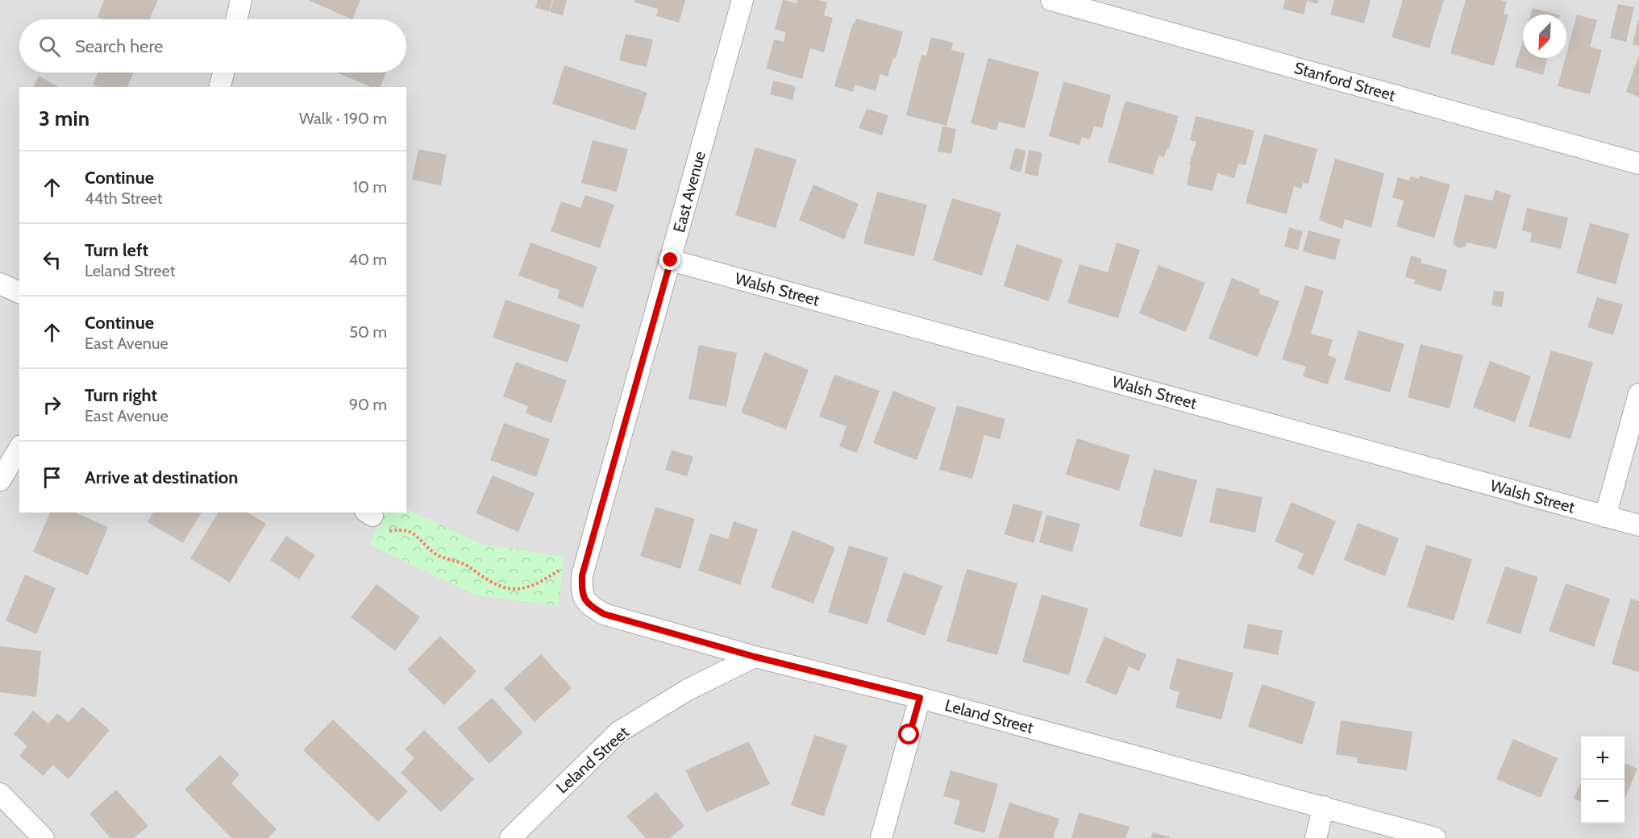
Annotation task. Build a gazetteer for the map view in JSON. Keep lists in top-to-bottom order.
{
  "streets": {
    "street": [
      "Stanford Street",
      "East Avenue",
      "Walsh Street",
      "Leland Street"
    ]
  },
  "crossings": [
    ["East Avenue", "Walsh Street"],
    ["East Avenue", "Leland Street"]
  ],
  "north": "bottom left",
  "page": {
    "search": "Search here",
    "heading": ["3 min", "Walk · 190 m"],
    "list": [
      ["Continue", "44th Street", "10 m"],
      ["Turn left", "Leland Street", "40 m"],
      ["Continue", "East Avenue", "50 m"],
      ["Turn right", "East Avenue", "90 m"],
      "Arrive at destination"
    ],
    "map_buttons": ["+", "−"]
  }
}
